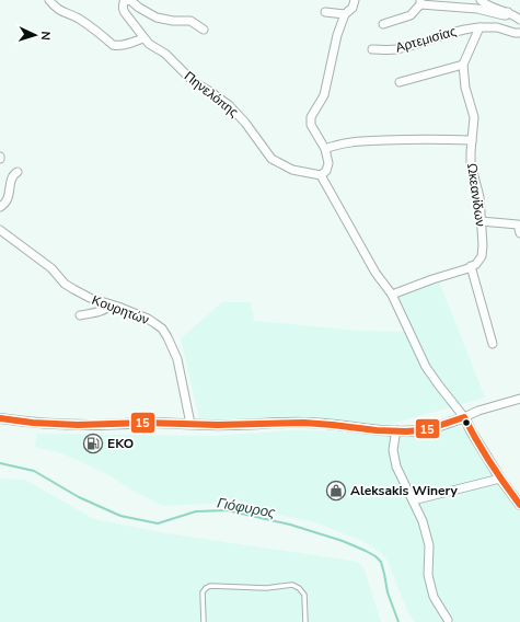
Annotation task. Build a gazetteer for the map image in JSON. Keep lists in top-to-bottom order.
{
  "streets": {
    "street": [
      "Αρτεμισίας",
      "Πηνελόπης",
      "Ωκεανίδων",
      "Κουρητών"
    ]
  },
  "crossings": [
    ["Αρτεμισίας", "Ωκεανίδων"]
  ],
  "water": ["Γιόφυρος"],
  "places": {
    "fuel station": ["EKO"],
    "shop": ["Aleksakis Winery"]
  },
  "lines": ["transit line 15"],
  "north": "right"
}
